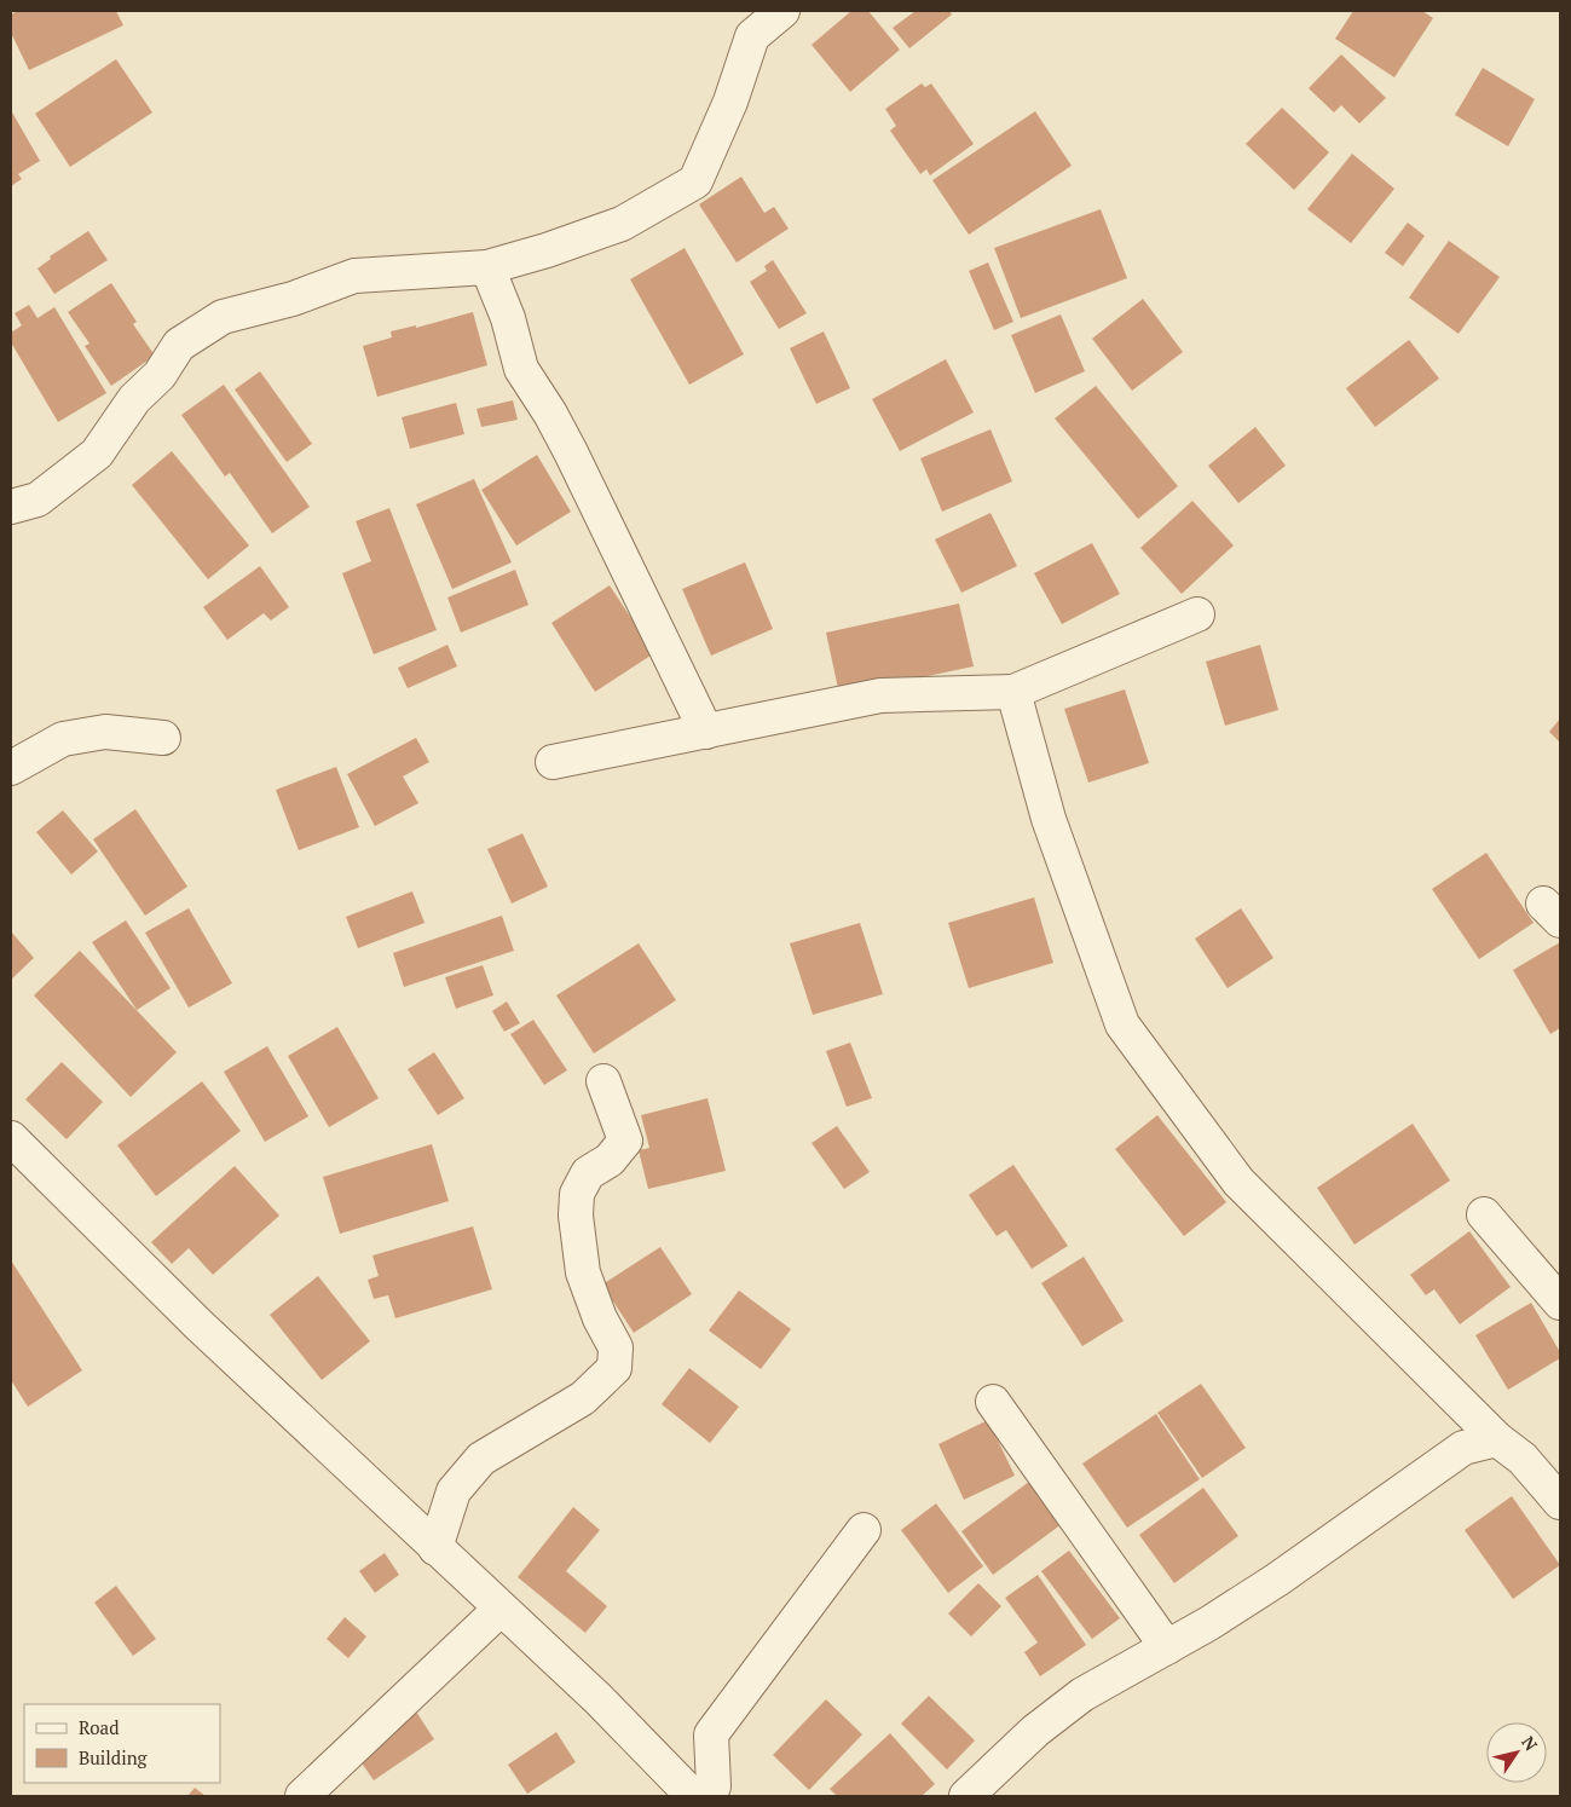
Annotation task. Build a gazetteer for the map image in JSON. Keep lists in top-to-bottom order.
{
  "legend": ["Road", "Building"],
  "north": "top right"
}
